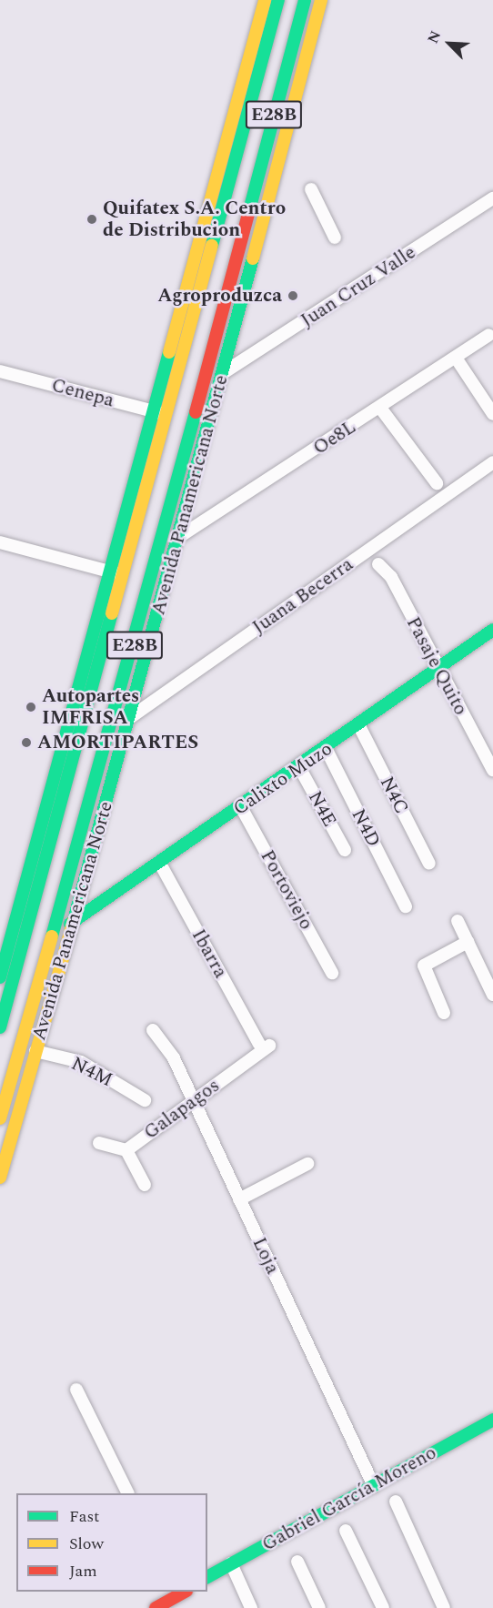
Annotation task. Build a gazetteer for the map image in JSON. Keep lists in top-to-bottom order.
{
  "streets": {
    "main road": [
      "E28B",
      "Avenida Panamericana Norte",
      "Calixto Muzo",
      "Gabriel García Moreno"
    ],
    "street": [
      "Juan Cruz Valle",
      "Cenepa",
      "Oe8L",
      "Juana Becerra",
      "Pasaje Quito",
      "N4C",
      "N4E",
      "N4D",
      "Portoviejo",
      "Ibarra",
      "N4M",
      "Galapagos",
      "Loja"
    ]
  },
  "crossings": [
    ["E28B", "Cenepa"],
    ["Juan Cruz Valle", "Avenida Panamericana Norte"],
    ["Oe8L", "Avenida Panamericana Norte"],
    ["Avenida Panamericana Norte", "Juana Becerra"],
    ["Avenida Panamericana Norte", "Calixto Muzo"],
    ["Avenida Panamericana Norte", "N4M"],
    ["Pasaje Quito", "Calixto Muzo"],
    ["Calixto Muzo", "N4C"],
    ["Calixto Muzo", "N4E"],
    ["Calixto Muzo", "N4D"],
    ["Calixto Muzo", "Portoviejo"],
    ["Calixto Muzo", "Ibarra"],
    ["Ibarra", "Galapagos"],
    ["Galapagos", "Loja"],
    ["Loja", "Gabriel García Moreno"]
  ],
  "places": [
    "Quifatex S.A. Centro de Distribucion",
    "Agroproduzca",
    "Autopartes IMFRISA",
    "AMORTIPARTES"
  ],
  "legend": ["Fast", "Slow", "Jam"],
  "north": "top left"
}
